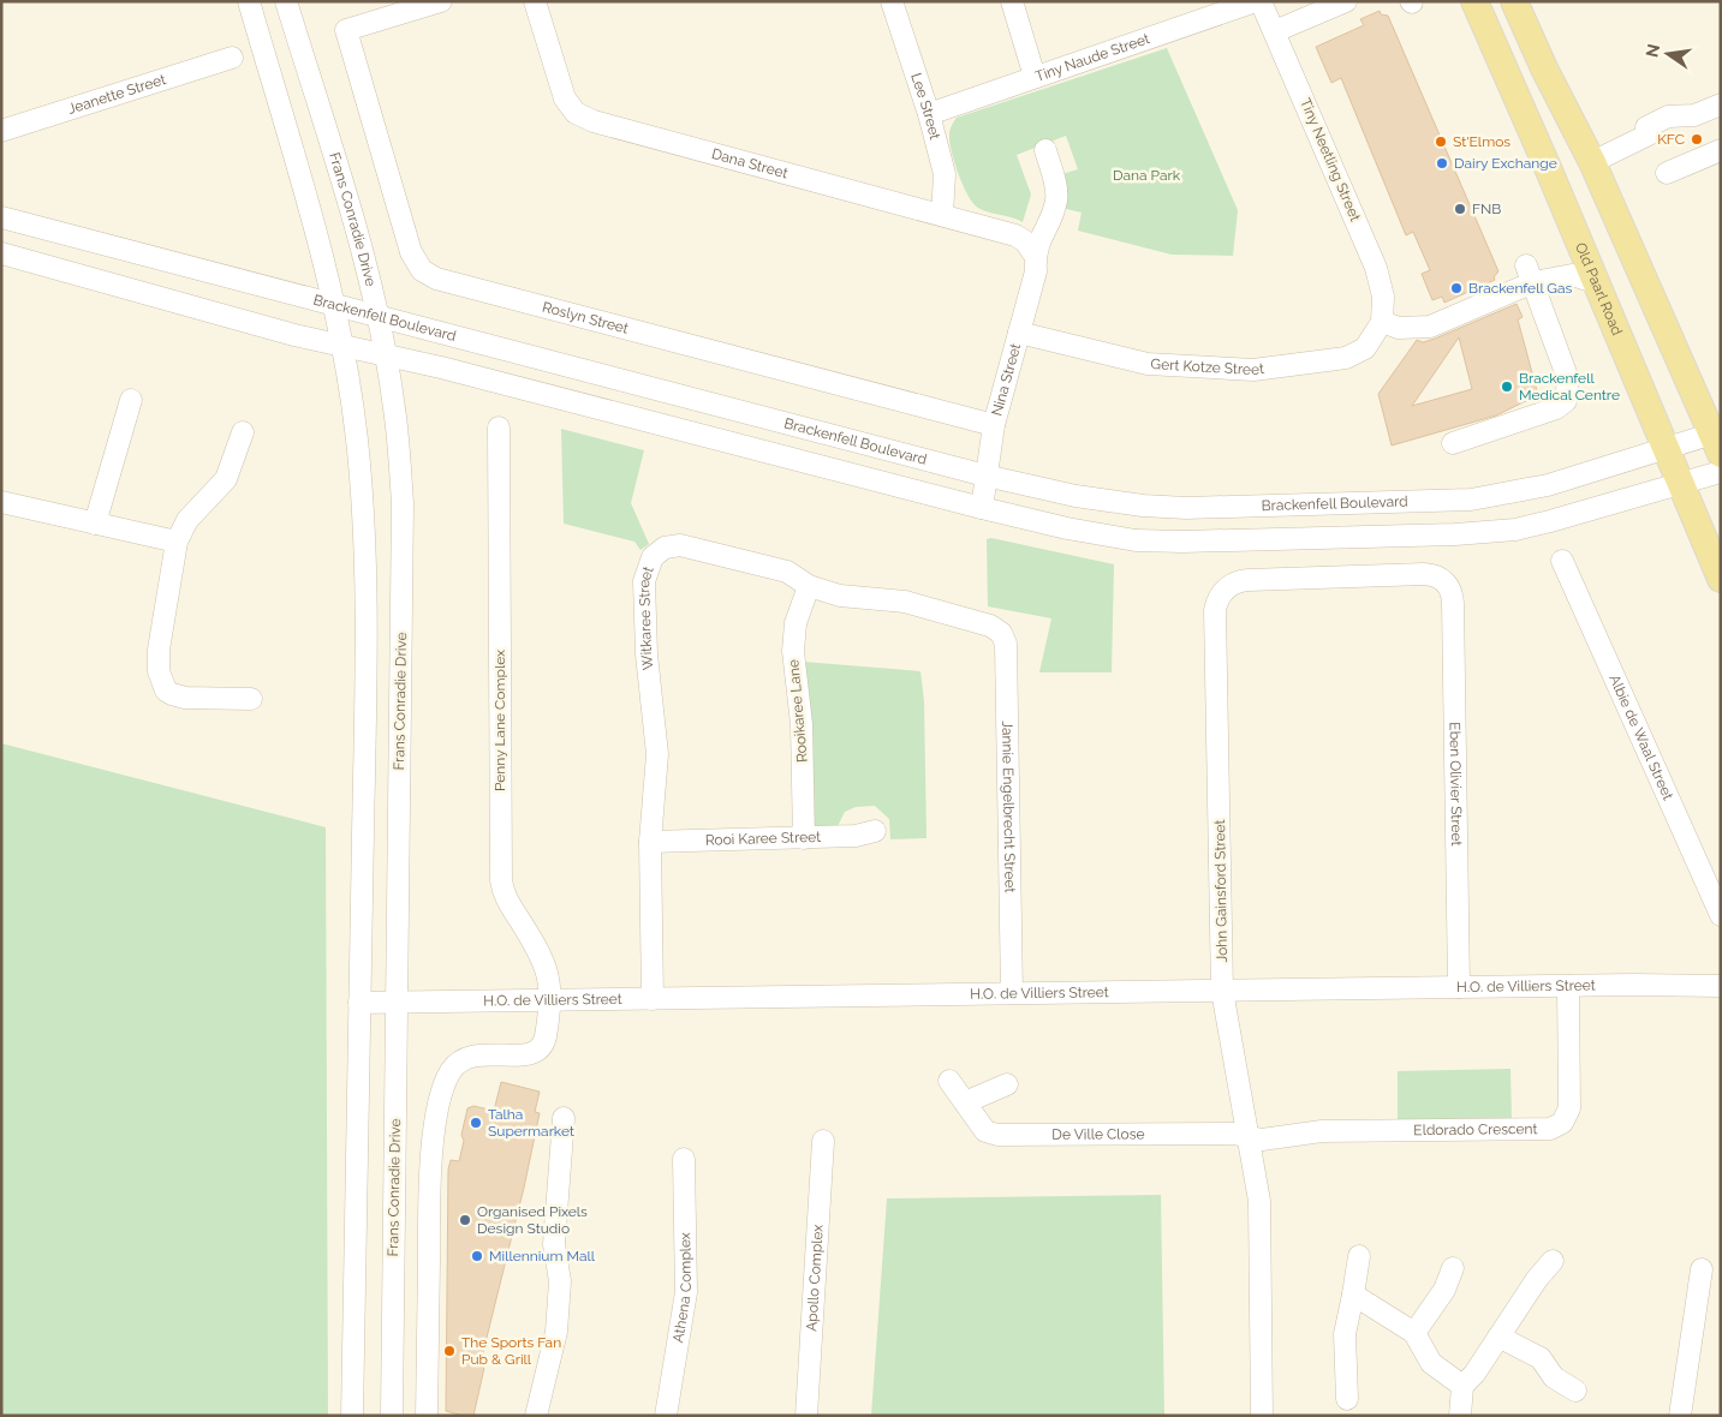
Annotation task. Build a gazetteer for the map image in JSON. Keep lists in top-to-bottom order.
{
  "streets": {
    "main road": ["Old Paarl Road"],
    "street": [
      "Tiny Naude Street",
      "Jeanette Street",
      "Lee Street",
      "Tiny Neetling Street",
      "Dana Street",
      "Frans Conradie Drive",
      "Brackenfell Boulevard",
      "Roslyn Street",
      "Gert Kotze Street",
      "Nina Street",
      "Witkaree Street",
      "Rooikaree Lane",
      "Penny Lane Complex",
      "Albie de Waal Street",
      "Eben Olivier Street",
      "Jannie Engelbrecht Street",
      "Rooi Karee Street",
      "John Gainsford Street",
      "H.O. de Villiers Street",
      "Eldorado Crescent",
      "De Ville Close",
      "Apollo Complex",
      "Athena Complex"
    ]
  },
  "crossings": [
    ["Tiny Naude Street", "Lee Street"],
    ["Lee Street", "Dana Street"],
    ["Tiny Neetling Street", "Gert Kotze Street"],
    ["Dana Street", "Nina Street"],
    ["Frans Conradie Drive", "Brackenfell Boulevard"],
    ["Frans Conradie Drive", "H.O. de Villiers Street"],
    ["Old Paarl Road", "Brackenfell Boulevard"],
    ["Brackenfell Boulevard", "Nina Street"],
    ["Roslyn Street", "Nina Street"],
    ["Gert Kotze Street", "Nina Street"],
    ["Witkaree Street", "Rooikaree Lane"],
    ["Witkaree Street", "Jannie Engelbrecht Street"],
    ["Witkaree Street", "Rooi Karee Street"],
    ["Witkaree Street", "H.O. de Villiers Street"],
    ["Rooikaree Lane", "Rooi Karee Street"],
    ["Penny Lane Complex", "H.O. de Villiers Street"],
    ["Eben Olivier Street", "John Gainsford Street"],
    ["Eben Olivier Street", "H.O. de Villiers Street"],
    ["Jannie Engelbrecht Street", "H.O. de Villiers Street"],
    ["John Gainsford Street", "H.O. de Villiers Street"],
    ["John Gainsford Street", "Eldorado Crescent"],
    ["John Gainsford Street", "De Ville Close"],
    ["H.O. de Villiers Street", "Eldorado Crescent"],
    ["Eldorado Crescent", "De Ville Close"]
  ],
  "parks": ["Dana Park"],
  "places": [
    "KFC",
    "St'Elmos",
    "Dairy Exchange",
    "FNB",
    "Brackenfell Gas",
    "Brackenfell Medical Centre",
    "Talha Supermarket",
    "Organised Pixels Design Studio",
    "Millennium Mall",
    "The Sports Fan Pub & Grill"
  ],
  "north": "left"
}
